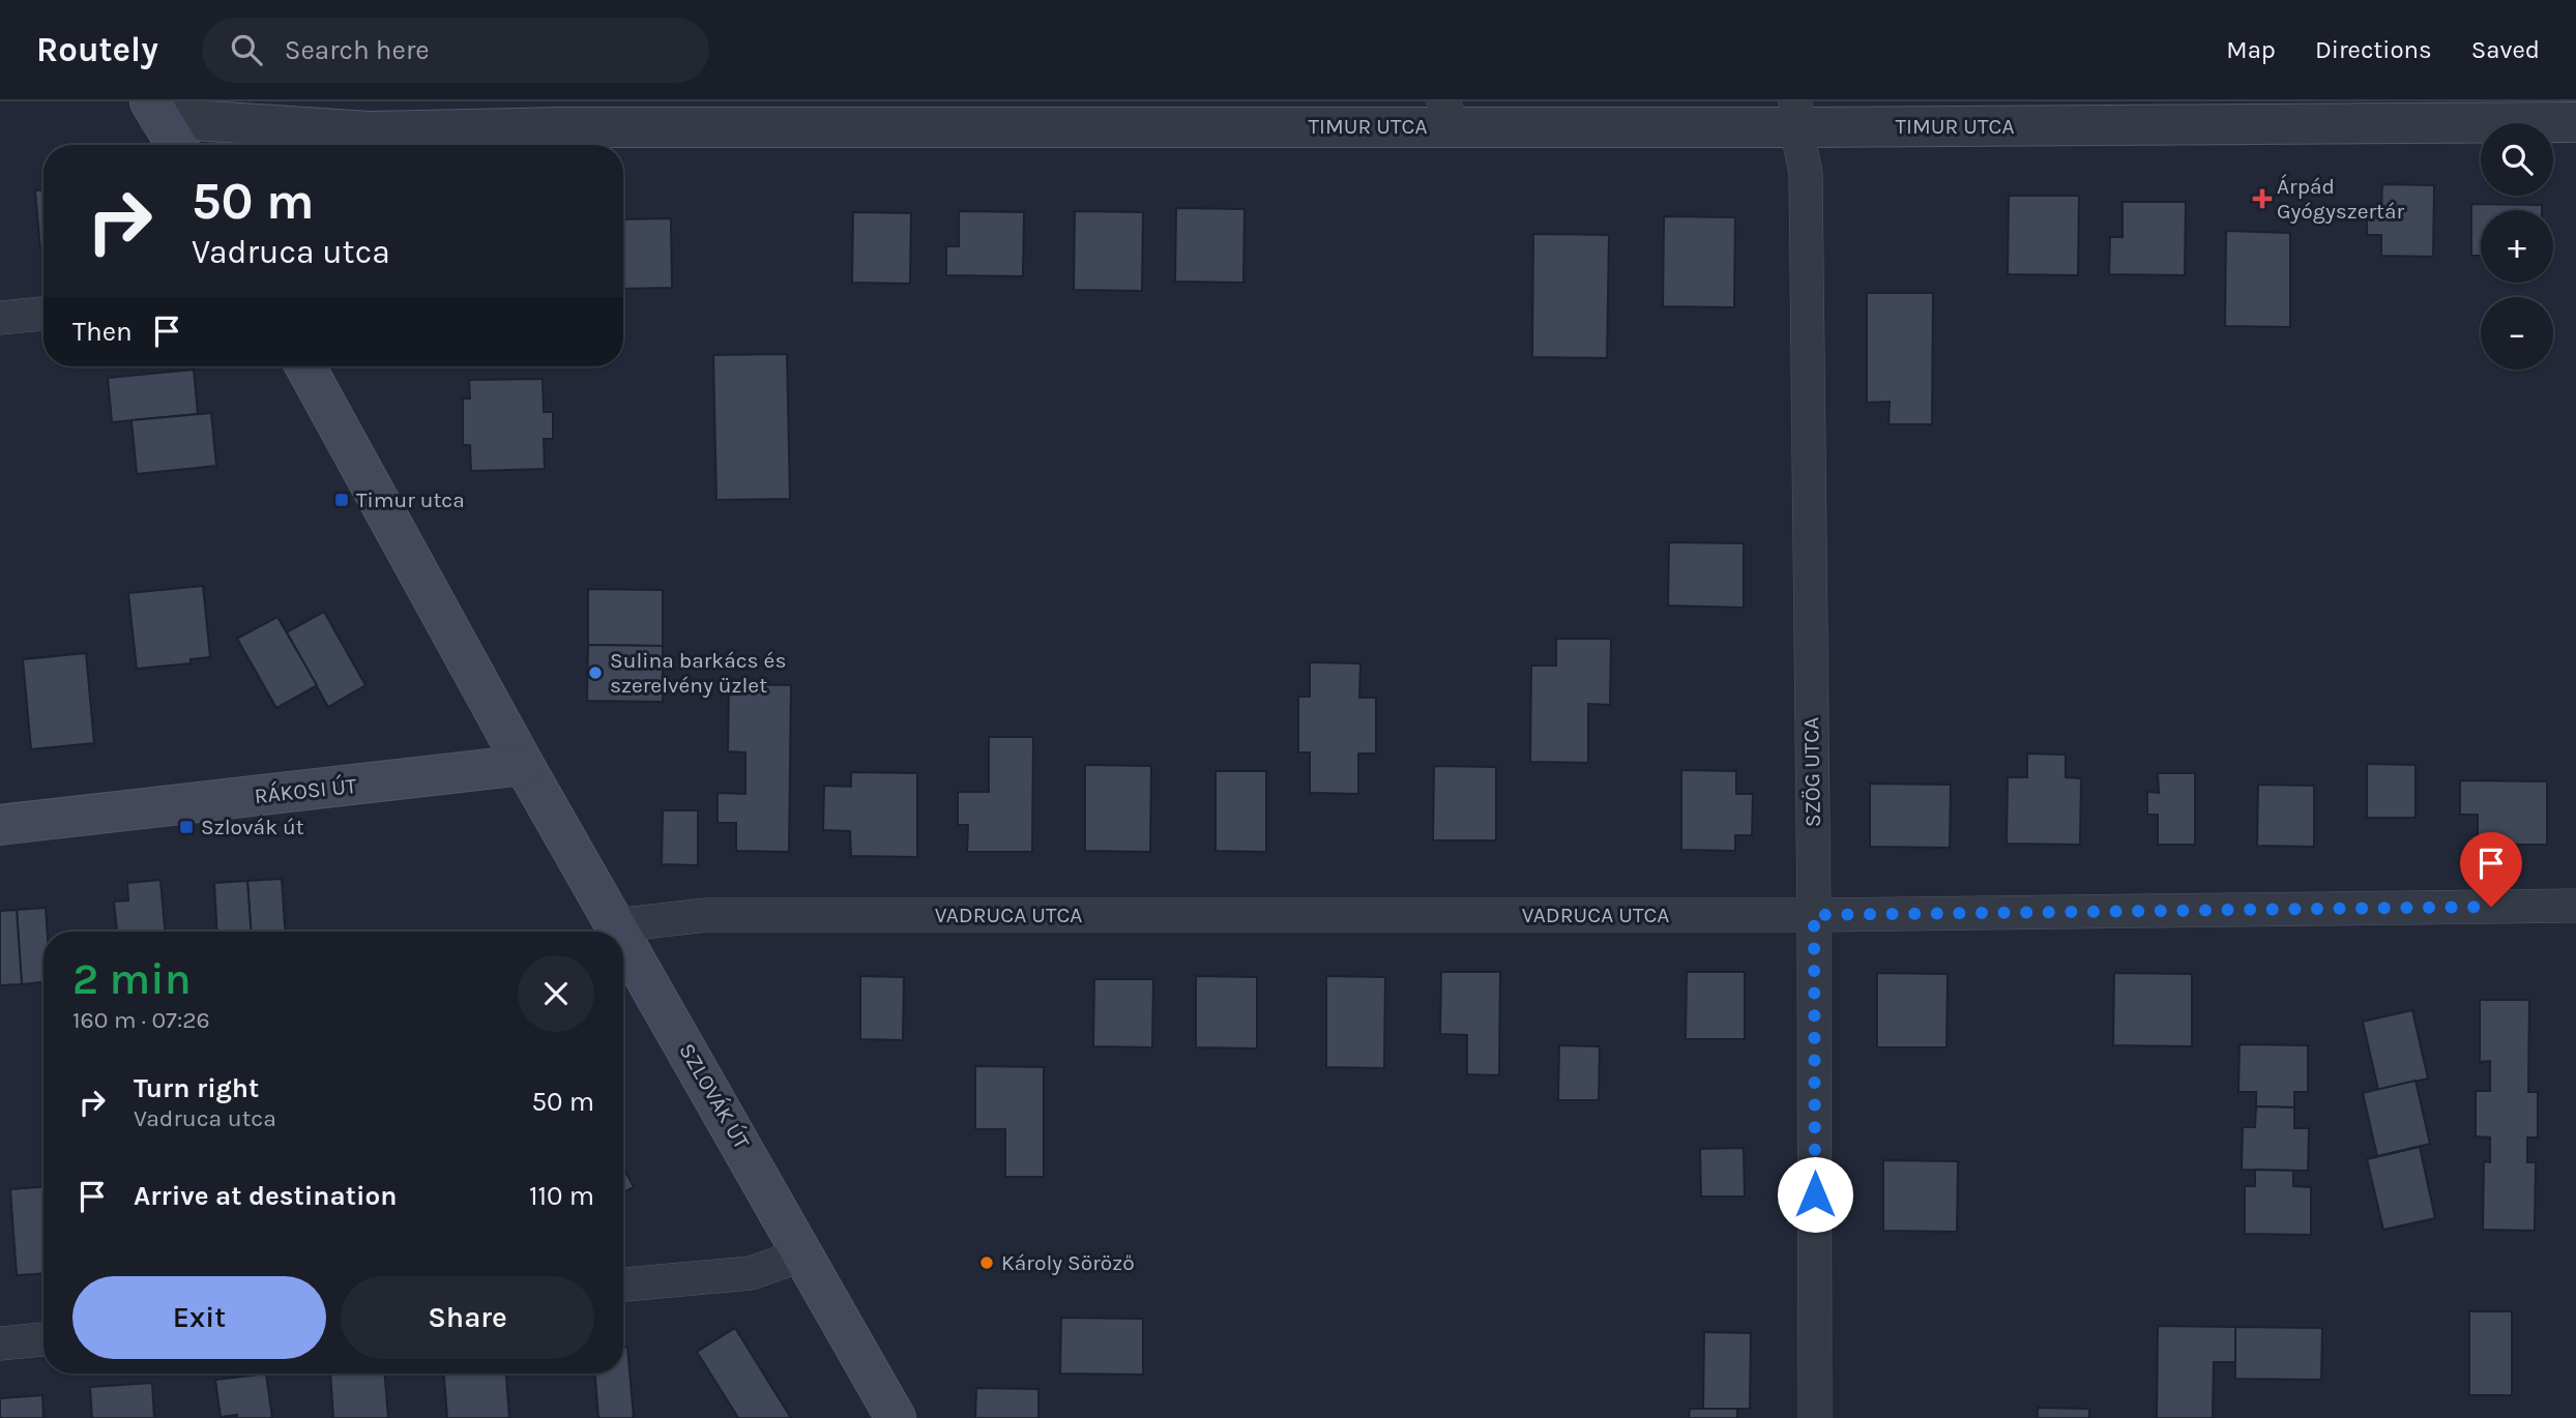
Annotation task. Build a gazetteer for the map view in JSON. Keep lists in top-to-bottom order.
{
  "streets": {
    "main road": ["RÁKOSI ÚT", "SZLOVÁK ÚT"],
    "street": ["TIMUR UTCA", "SZÖG UTCA", "VADRUCA UTCA"]
  },
  "crossings": [
    ["TIMUR UTCA", "SZÖG UTCA"],
    ["SZÖG UTCA", "VADRUCA UTCA"],
    ["RÁKOSI ÚT", "SZLOVÁK ÚT"],
    ["VADRUCA UTCA", "SZLOVÁK ÚT"]
  ],
  "places": {
    "health": ["Árpád Gyógyszertár"],
    "transit": ["Timur utca", "Szlovák út"],
    "other": ["Sulina barkács és szerelvény üzlet", "Károly Söröző"]
  },
  "page": {
    "header": "Routely",
    "search": "Search here",
    "nav": ["Map", "Directions", "Saved"],
    "map_buttons": ["+", "−"],
    "turn": ["50 m", "Vadruca utca"],
    "then": "Then",
    "heading": ["2 min", "160 m · 07:26"],
    "list": [
      {
        "name": "Turn right",
        "note": "Vadruca utca",
        "value": "50 m"
      },
      {
        "name": "Arrive at destination",
        "value": "110 m"
      }
    ],
    "buttons": ["Exit", "Share"]
  }
}
